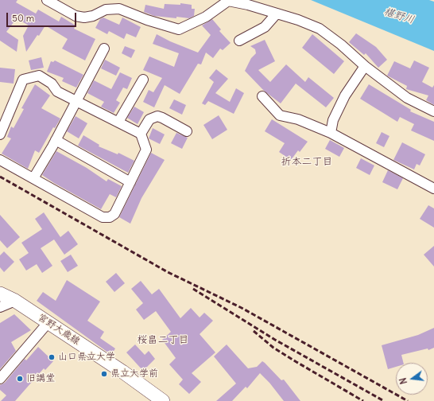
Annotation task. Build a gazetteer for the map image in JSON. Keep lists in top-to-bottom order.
{
  "streets": {
    "main road": ["宮野大歳線"]
  },
  "districts": ["折本二丁目", "桜畠二丁目"],
  "water": ["椹野川"],
  "places": ["山口県立大学", "県立大学前", "旧講堂"],
  "scale_bar": "50 m",
  "north": "left"
}
